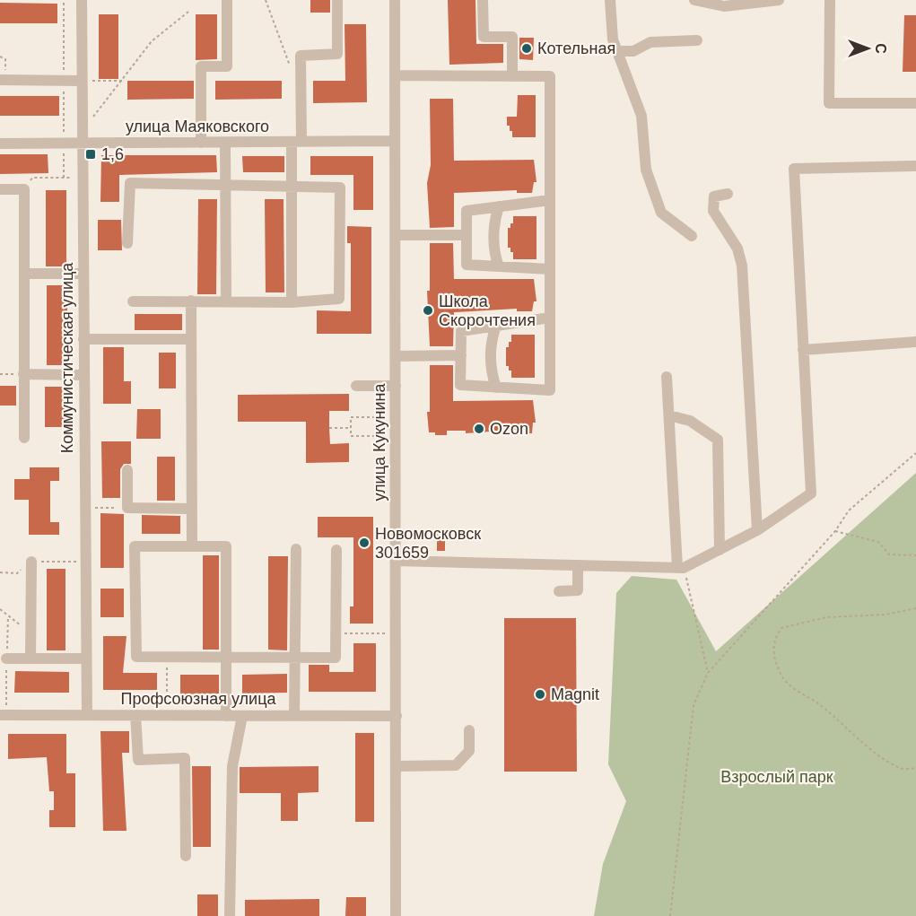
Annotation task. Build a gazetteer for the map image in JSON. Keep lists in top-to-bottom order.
{
  "streets": {
    "street": [
      "улица Маяковского",
      "Коммунистическая улица",
      "улица Кукунина",
      "Профсоюзная улица"
    ]
  },
  "crossings": [
    ["улица Маяковского", "Коммунистическая улица"],
    ["улица Маяковского", "улица Кукунина"],
    ["Коммунистическая улица", "Профсоюзная улица"],
    ["улица Кукунина", "Профсоюзная улица"]
  ],
  "parks": ["Взрослый парк"],
  "places": {
    "other": [
      "Котельная",
      "Школа Скорочтения",
      "Ozon",
      "Новомосковск 301659",
      "Magnit"
    ],
    "transit": ["1,6"]
  },
  "north": "right"
}
